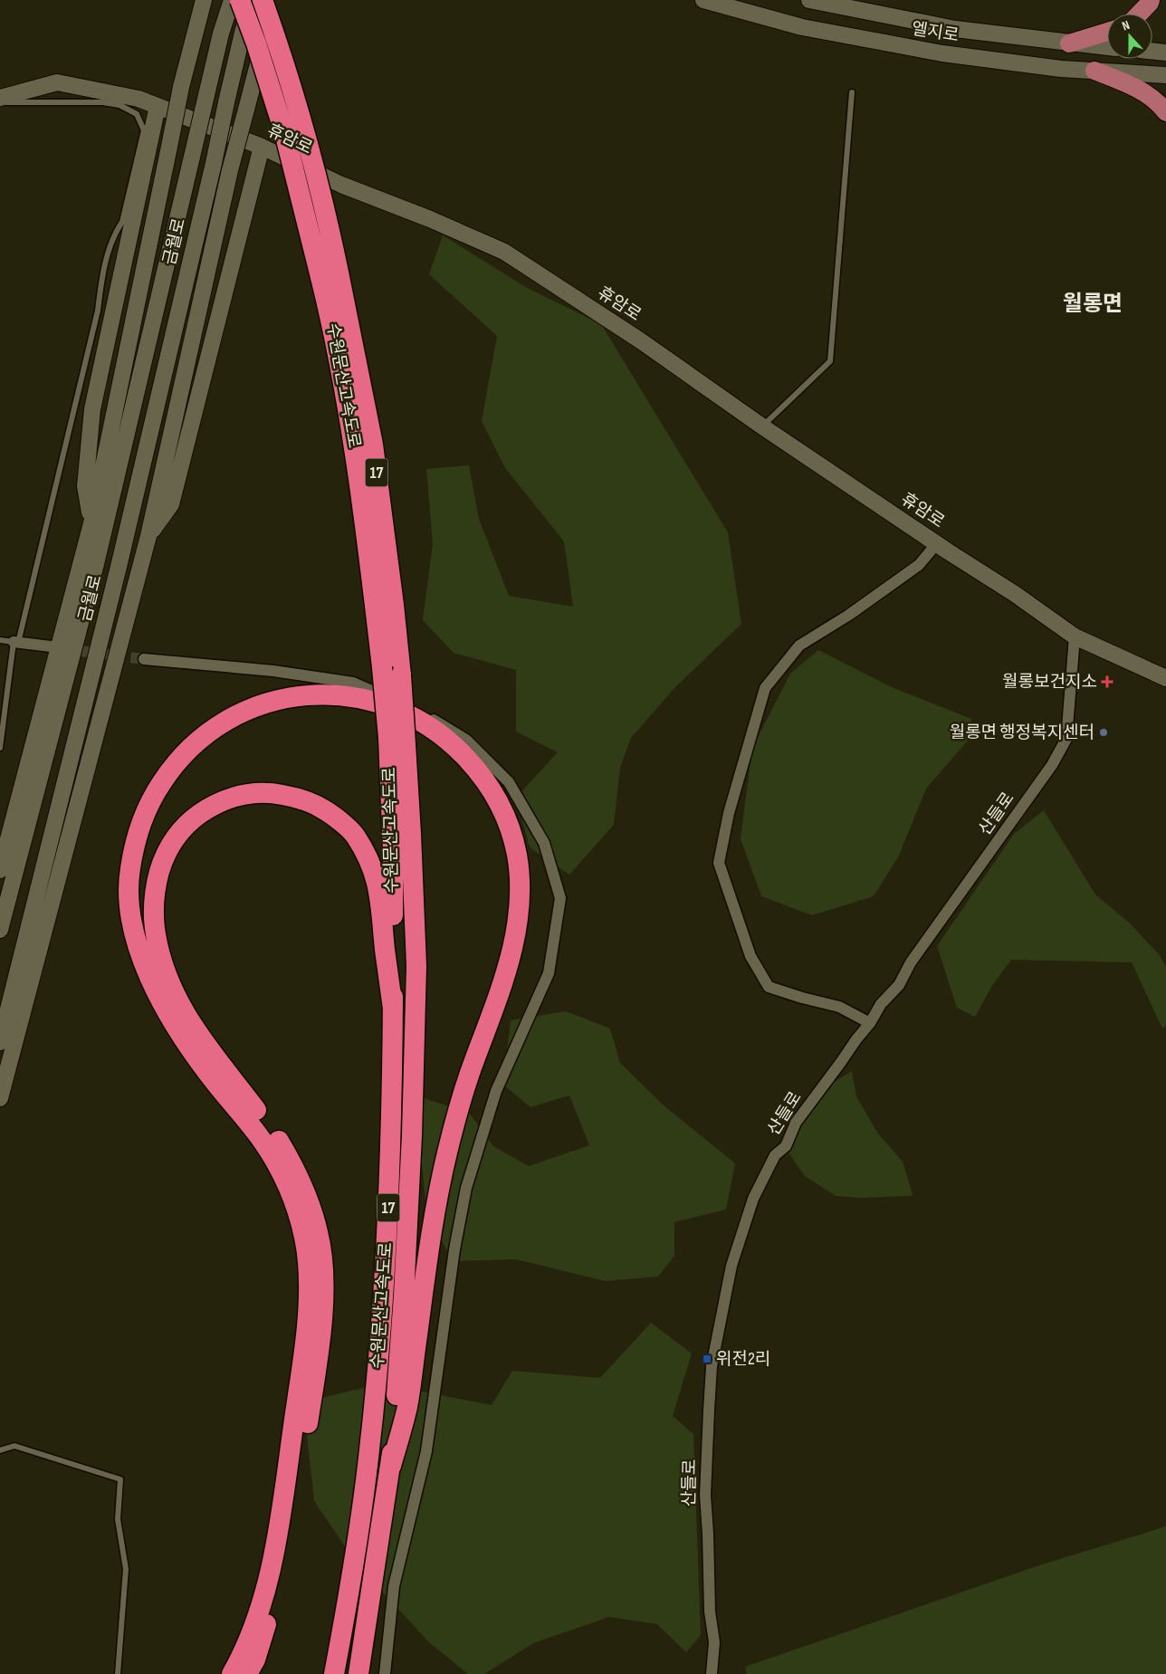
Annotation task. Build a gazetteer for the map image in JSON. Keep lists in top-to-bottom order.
{
  "streets": {
    "highway": ["수원문산고속도로", "17"],
    "main road": ["엘지로", "휴암로", "금월로"],
    "street": ["산들로"]
  },
  "crossings": [
    ["휴암로", "산들로"]
  ],
  "districts": ["월롱면"],
  "places": {
    "health": ["월롱보건지소"],
    "other": ["월롱면 행정복지센터"],
    "transit": ["위전2리"]
  },
  "north": "top"
}
